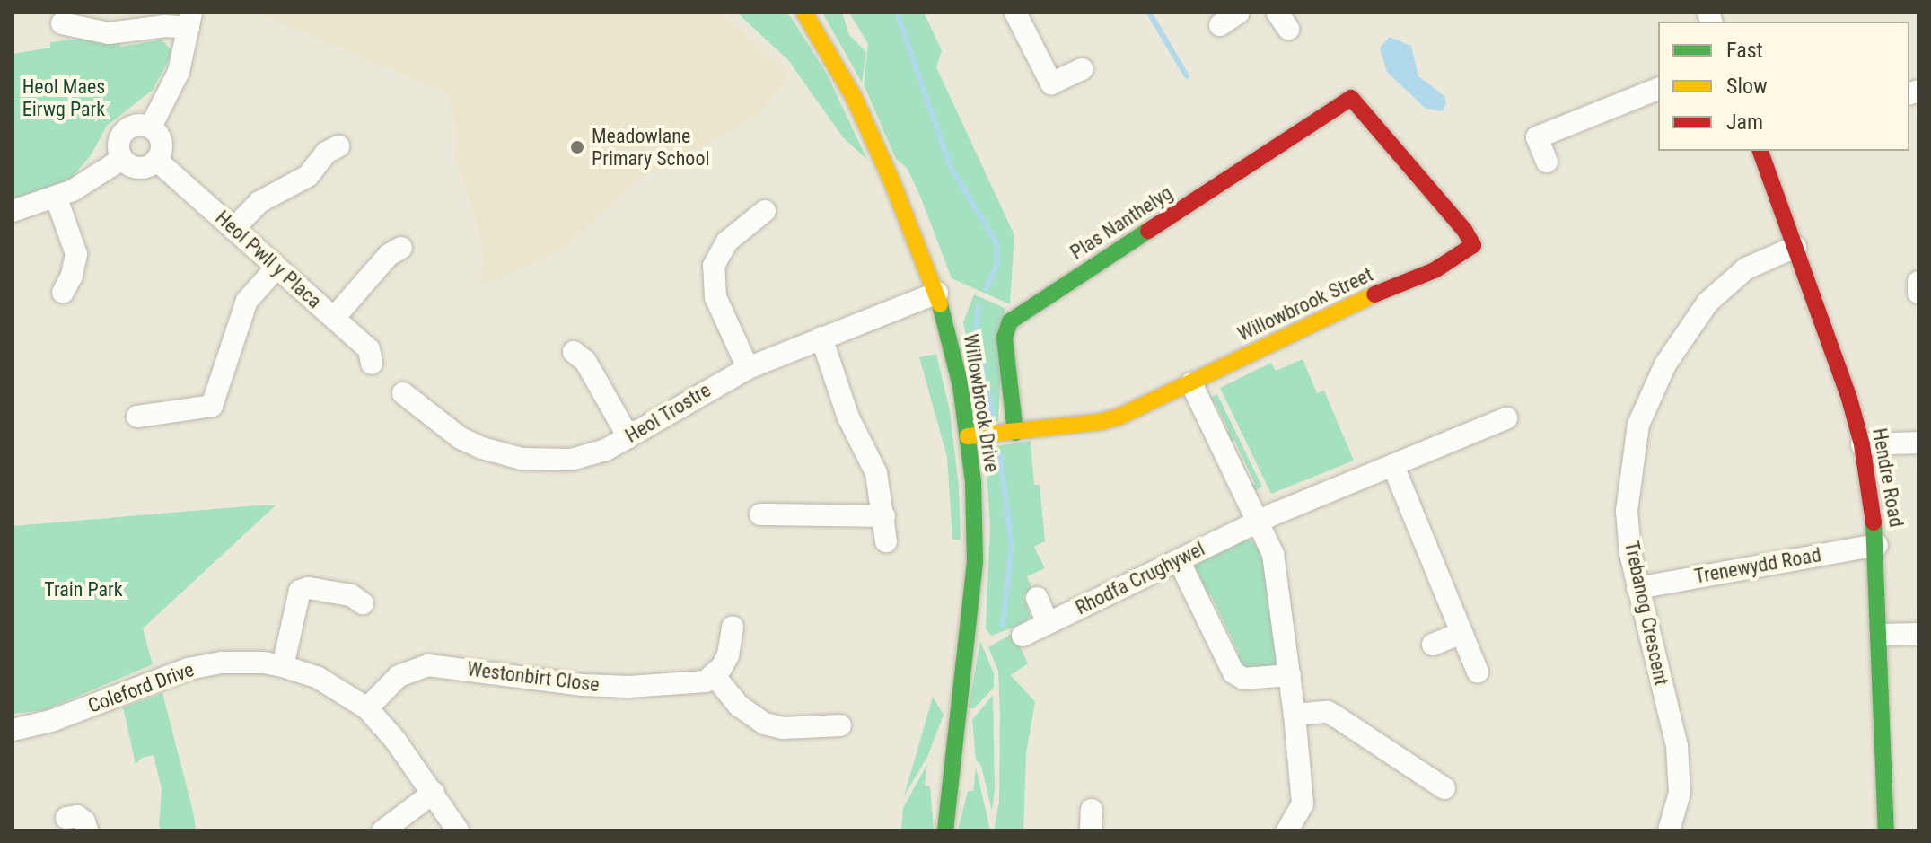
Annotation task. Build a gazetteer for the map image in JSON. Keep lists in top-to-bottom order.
{
  "streets": {
    "street": [
      "Plas Nanthelyg",
      "Heol Pwll y Placa",
      "Willowbrook Street",
      "Willowbrook Drive",
      "Heol Trostre",
      "Hendre Road",
      "Trenewydd Road",
      "Rhodfa Crughywel",
      "Trebanog Crescent",
      "Westonbirt Close",
      "Coleford Drive"
    ]
  },
  "crossings": [
    ["Plas Nanthelyg", "Willowbrook Street"],
    ["Willowbrook Street", "Willowbrook Drive"],
    ["Willowbrook Drive", "Heol Trostre"],
    ["Hendre Road", "Trenewydd Road"],
    ["Hendre Road", "Trebanog Crescent"],
    ["Trenewydd Road", "Trebanog Crescent"],
    ["Westonbirt Close", "Coleford Drive"]
  ],
  "parks": ["Heol Maes Eirwg Park", "Train Park"],
  "places": ["Meadowlane Primary School"],
  "legend": ["Fast", "Slow", "Jam"]
}
